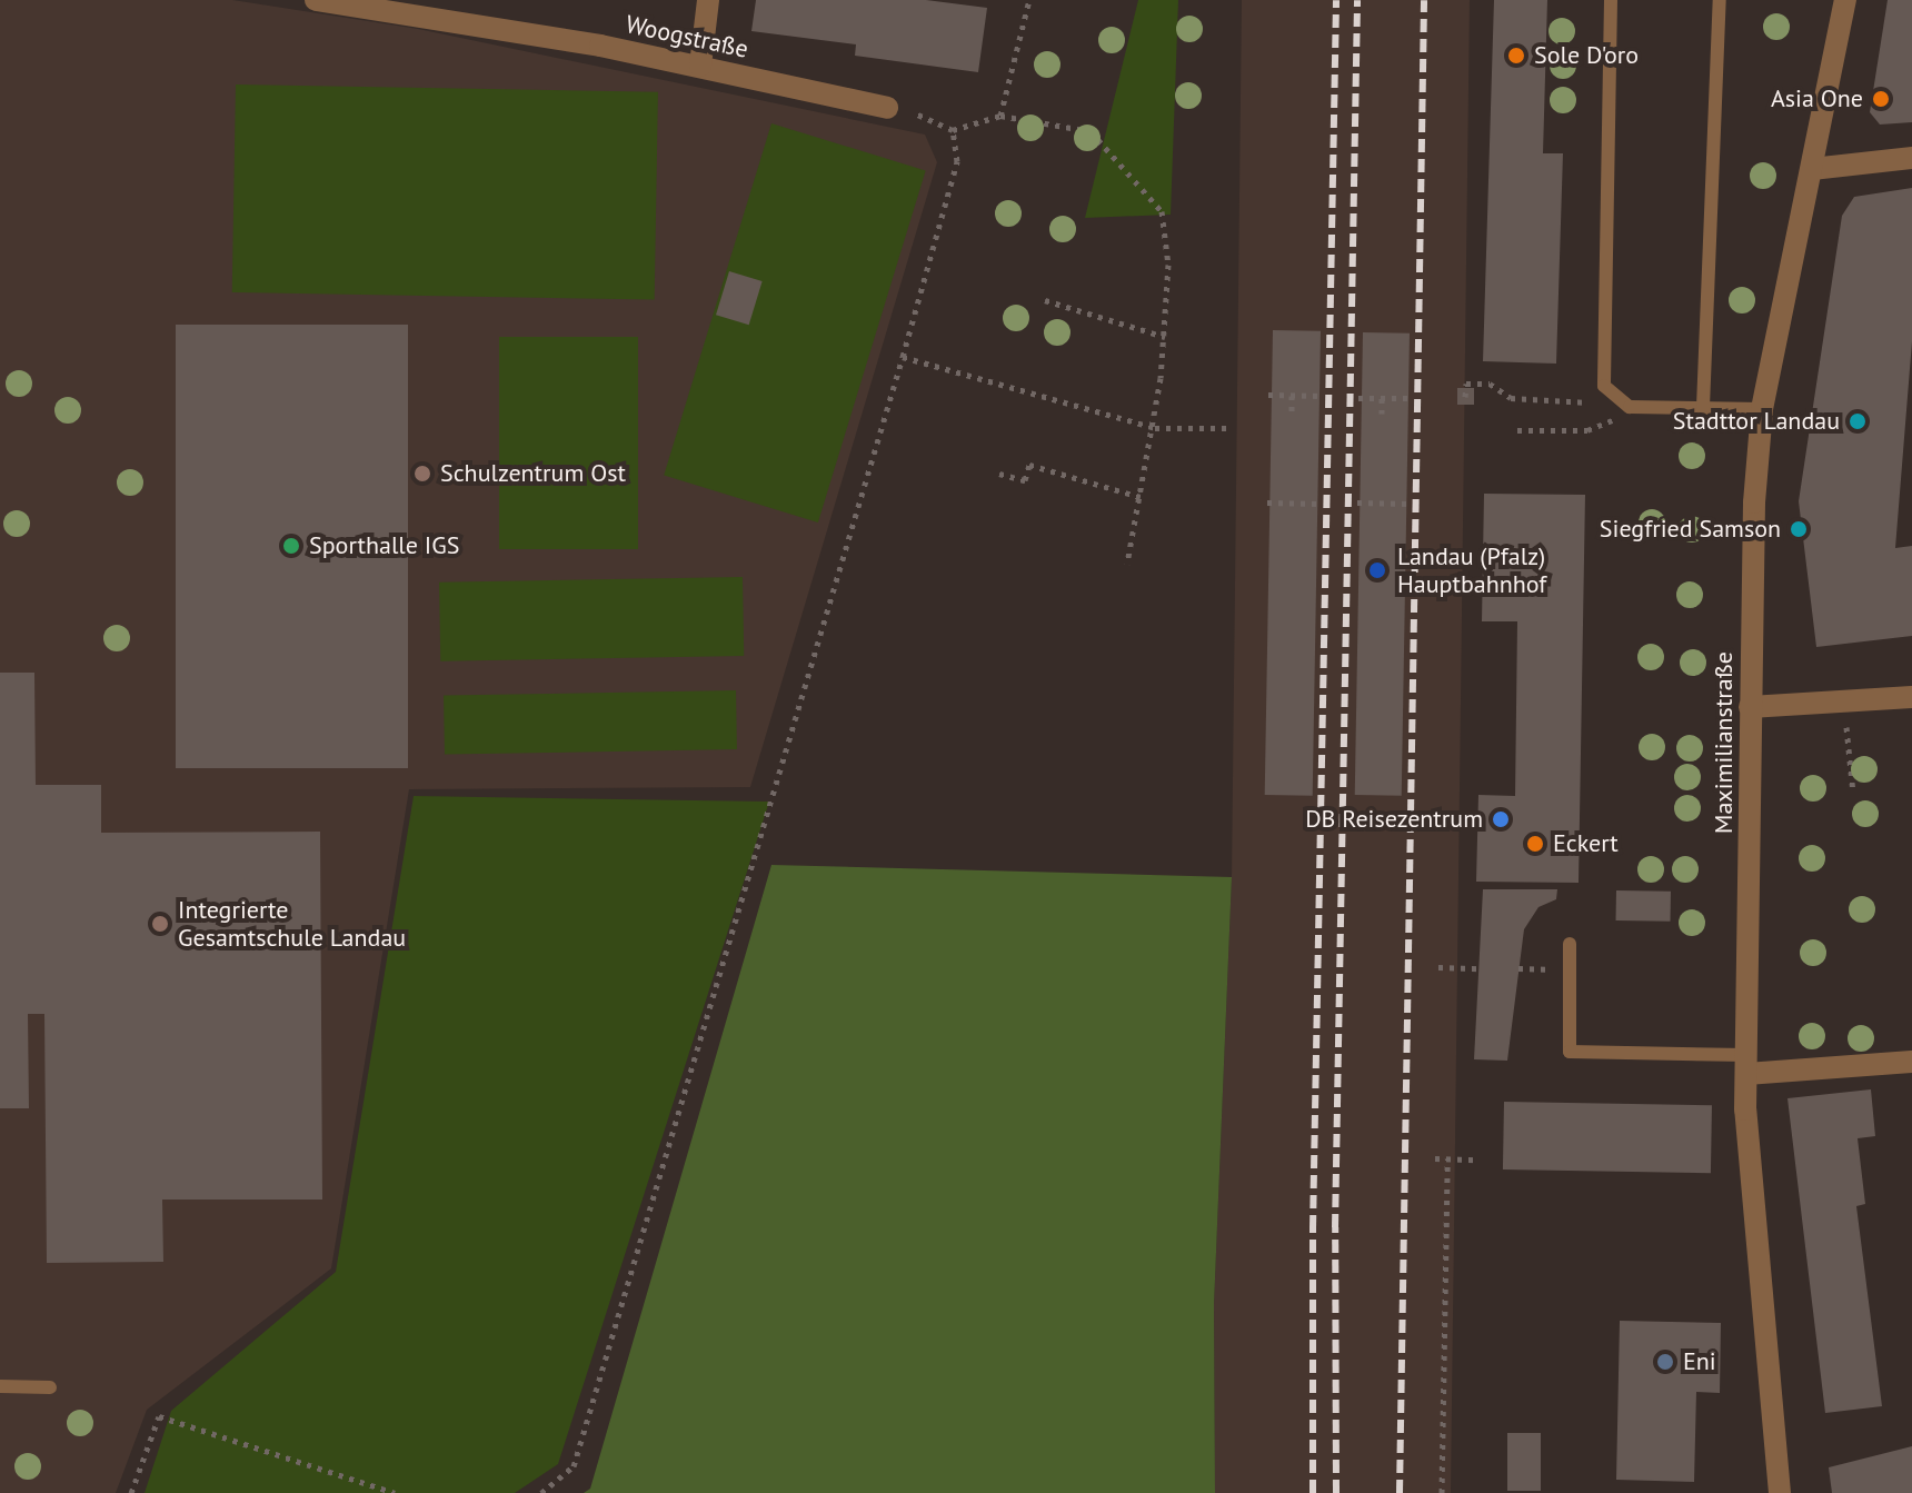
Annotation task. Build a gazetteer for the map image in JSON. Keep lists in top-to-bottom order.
{
  "streets": {
    "street": ["Woogstraße", "Maximilianstraße"]
  },
  "places": [
    "Sole D'oro",
    "Asia One",
    "Stadttor Landau",
    "Schulzentrum Ost",
    "Siegfried Samson",
    "Sporthalle IGS",
    "Landau (Pfalz) Hauptbahnhof",
    "DB Reisezentrum",
    "Eckert",
    "Integrierte Gesamtschule Landau",
    "Eni"
  ]
}
